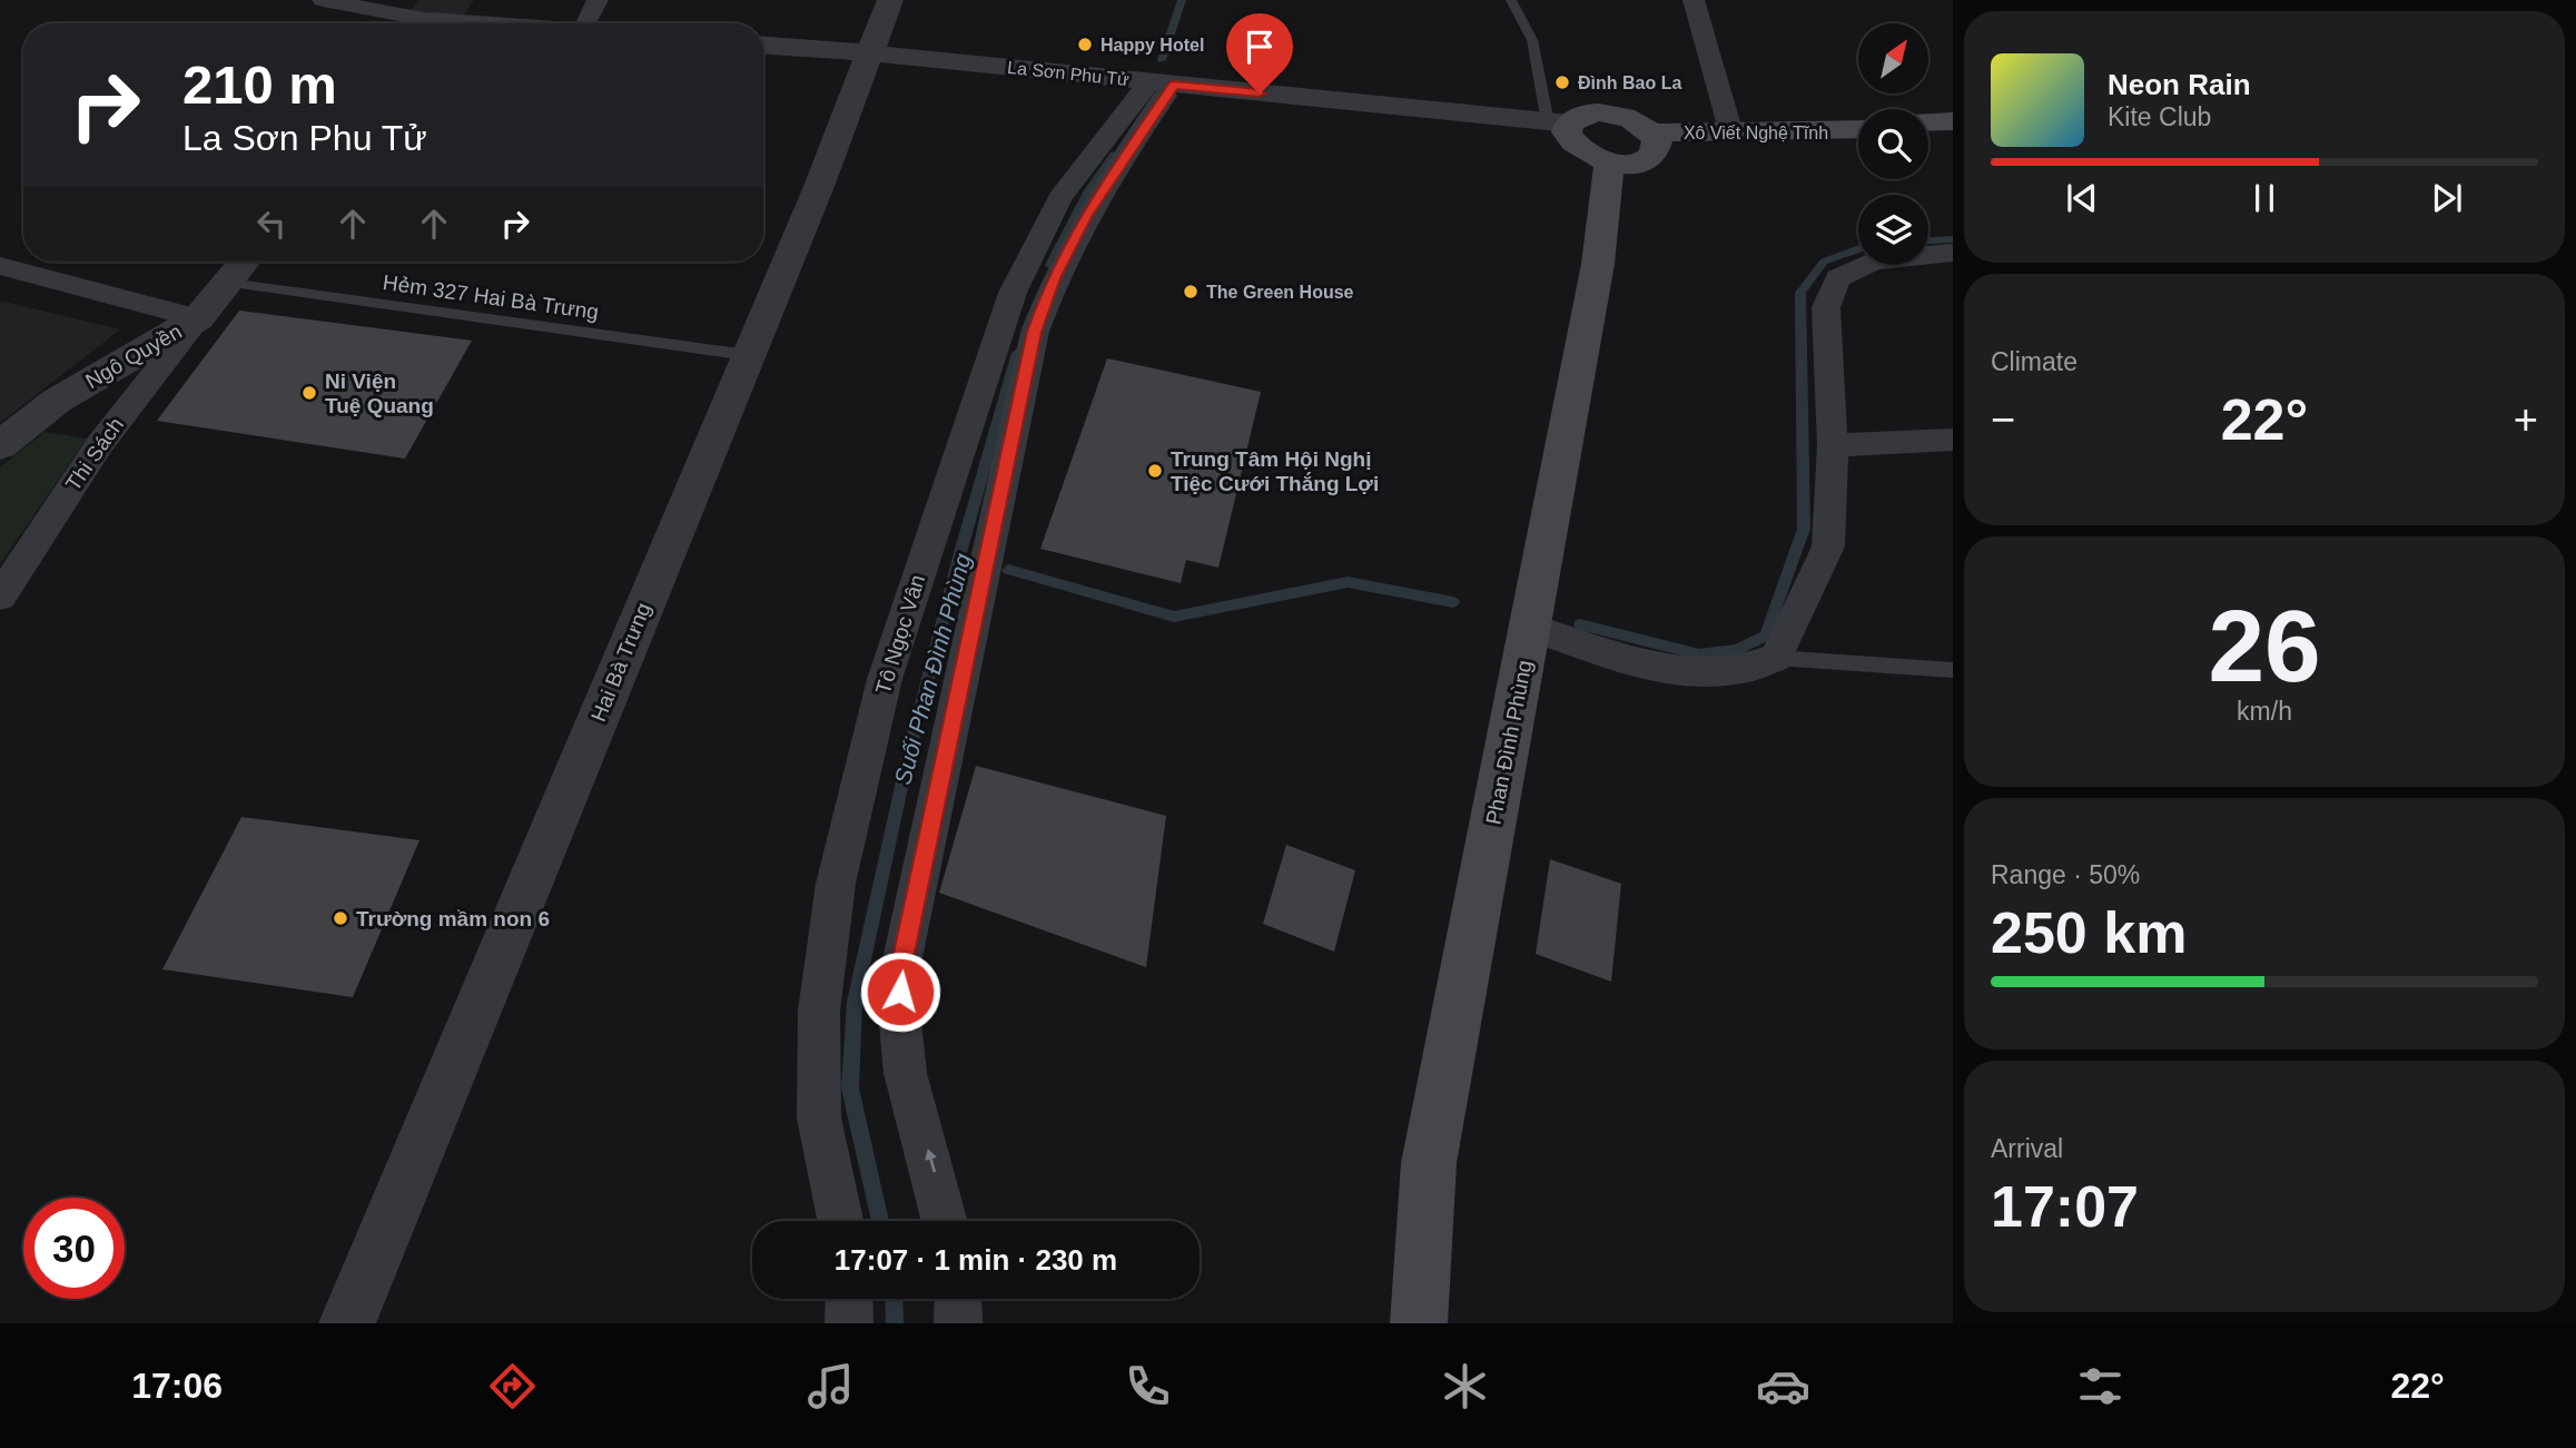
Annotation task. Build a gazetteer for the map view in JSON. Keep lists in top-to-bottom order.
{
  "streets": {
    "main road": ["Xô Viết Nghệ Tĩnh", "Phan Đình Phùng"],
    "street": [
      "La Sơn Phu Tử",
      "Ngô Quyền",
      "Thi Sách",
      "Tô Ngọc Vân",
      "Hai Bà Trưng"
    ],
    "lane": ["Hẻm 327 Hai Bà Trưng"]
  },
  "crossings": [
    ["La Sơn Phu Tử", "Tô Ngọc Vân"],
    ["La Sơn Phu Tử", "Hai Bà Trưng"],
    ["Hẻm 327 Hai Bà Trưng", "Ngô Quyền"],
    ["Hẻm 327 Hai Bà Trưng", "Hai Bà Trưng"],
    ["Ngô Quyền", "Thi Sách"]
  ],
  "water": ["Suối Phan Đình Phùng"],
  "places": [
    "Happy Hotel",
    "Đình Bao La",
    "The Green House",
    "Ni Viện Tuệ Quang",
    "Trung Tâm Hội Nghị Tiệc Cưới Thắng Lợi",
    "Trường mầm non 6"
  ],
  "north": "top right",
  "page": {
    "turn": ["210 m", "La Sơn Phu Tử"],
    "song": ["Neon Rain", "Kite Club"],
    "tile": [
      "Climate",
      ["26", "km/h"],
      ["Range · 50%", "250 km"],
      ["Arrival", "17:07"]
    ],
    "heat": ["−", "22°", "+"],
    "limit": "30",
    "trip": "17:07 · 1 min · 230 m",
    "tabs": ["17:06", "22°"]
  }
}
